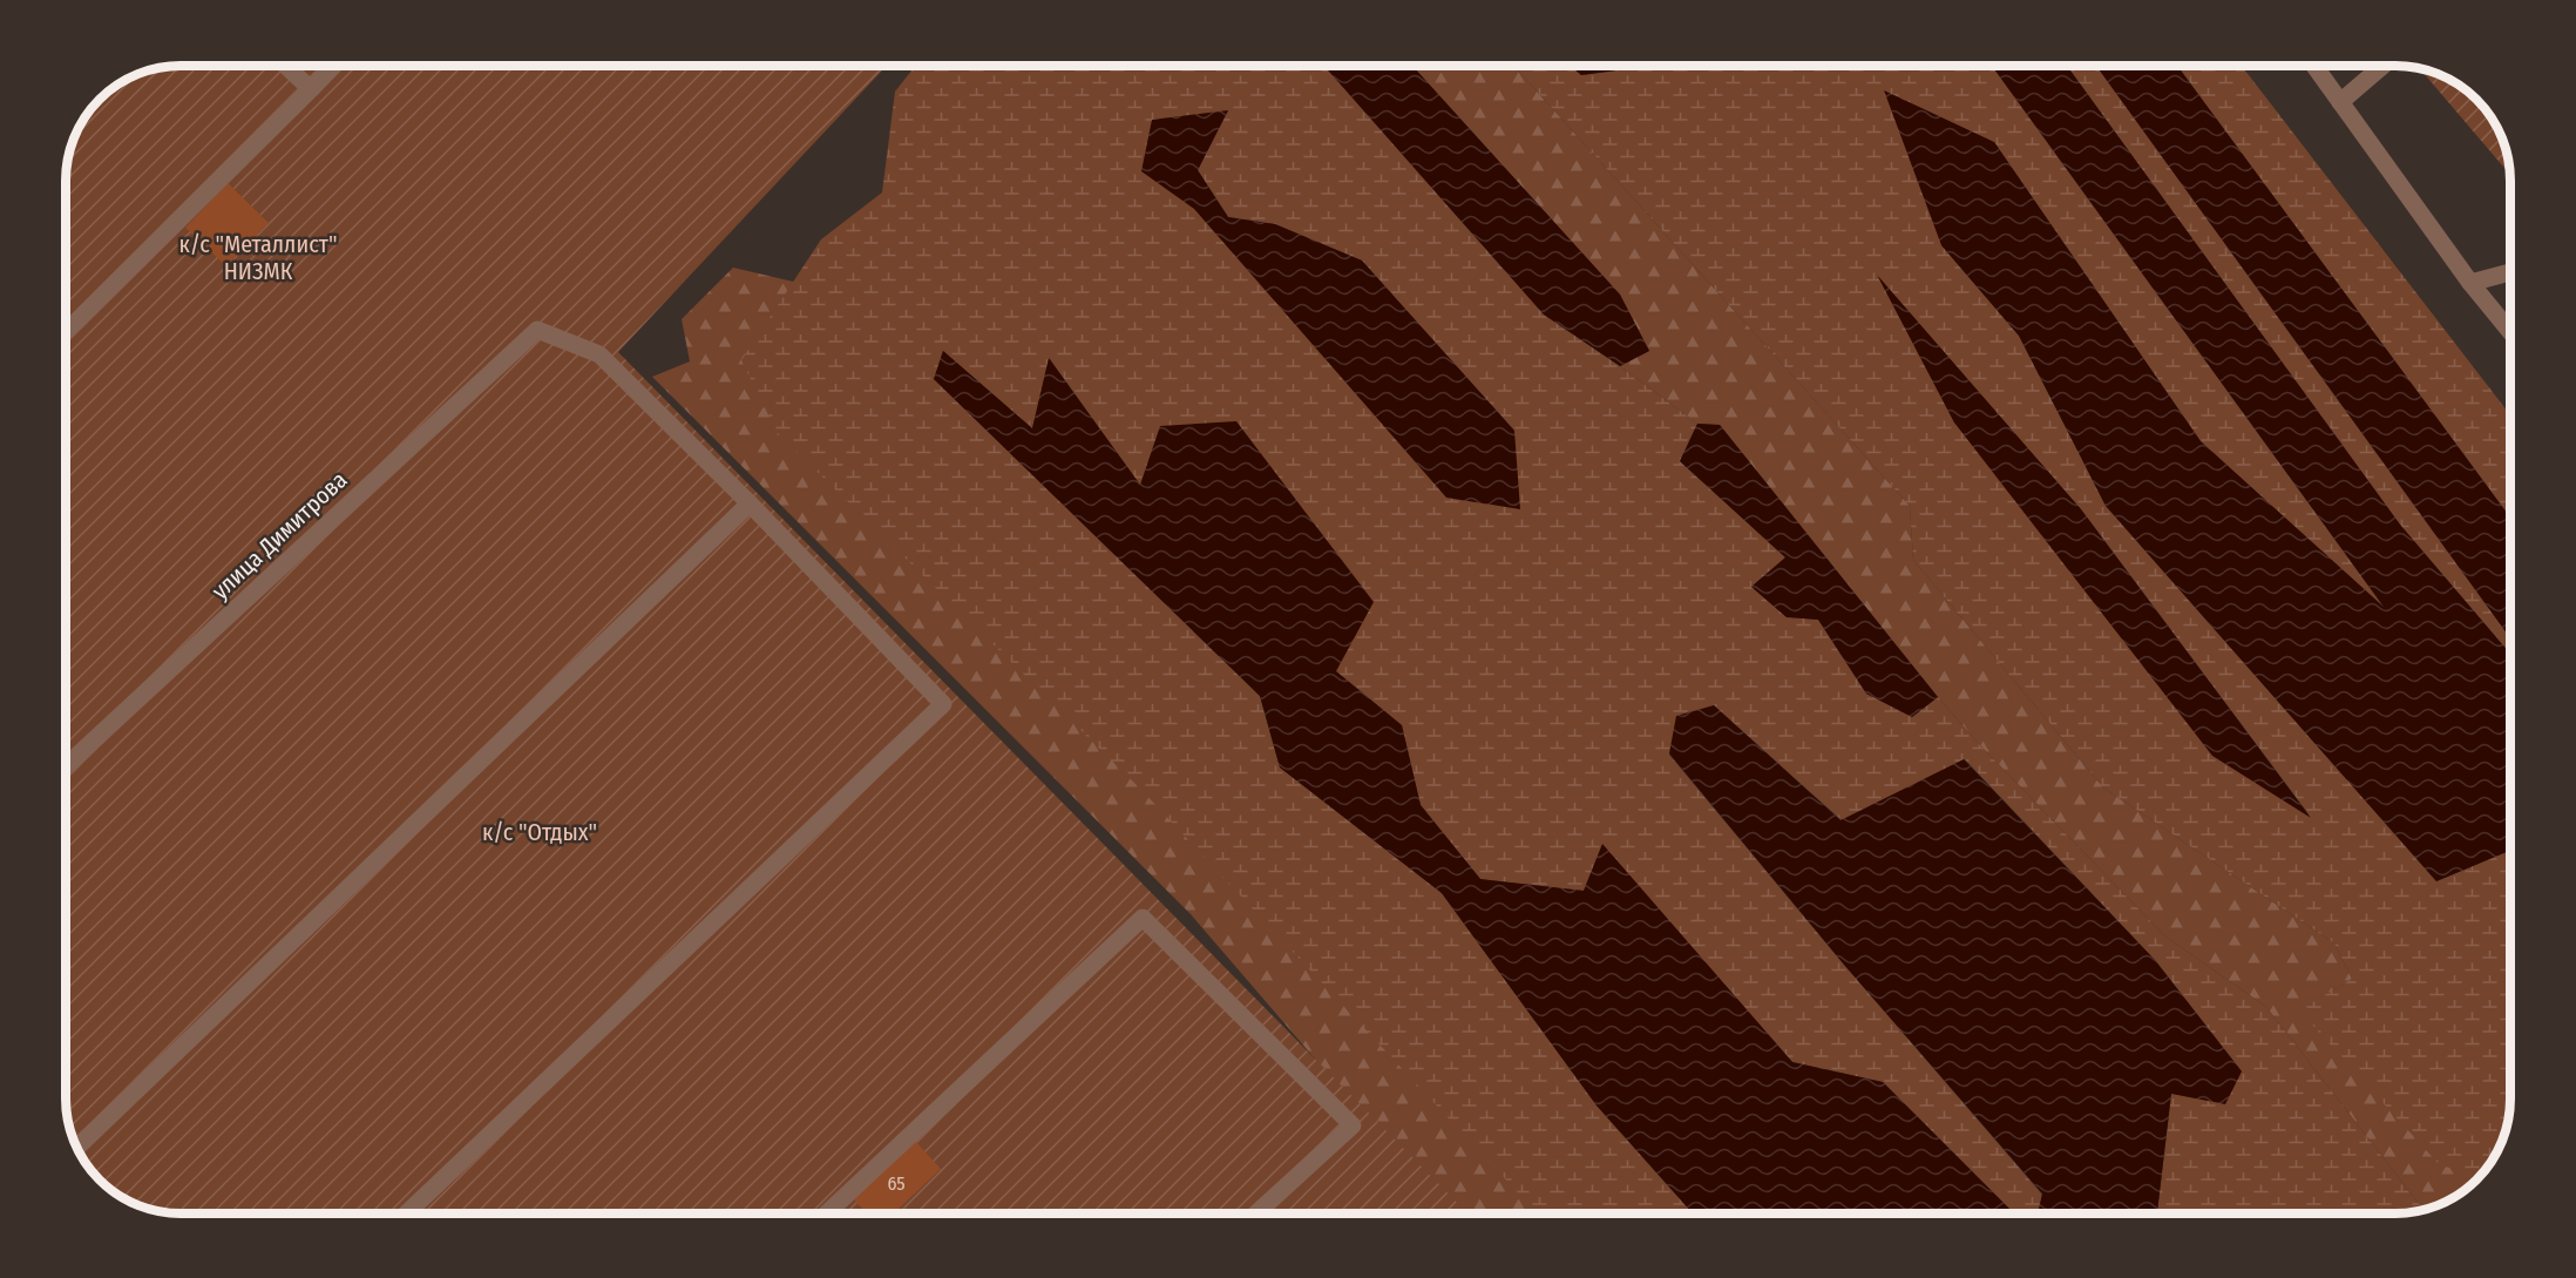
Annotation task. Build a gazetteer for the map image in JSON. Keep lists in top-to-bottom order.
{
  "streets": {
    "street": ["улица Димитрова"]
  },
  "parks": ["к/с \"Металлист\" НИЗМК", "к/с \"Отдых\""],
  "house_numbers": ["65"]
}
